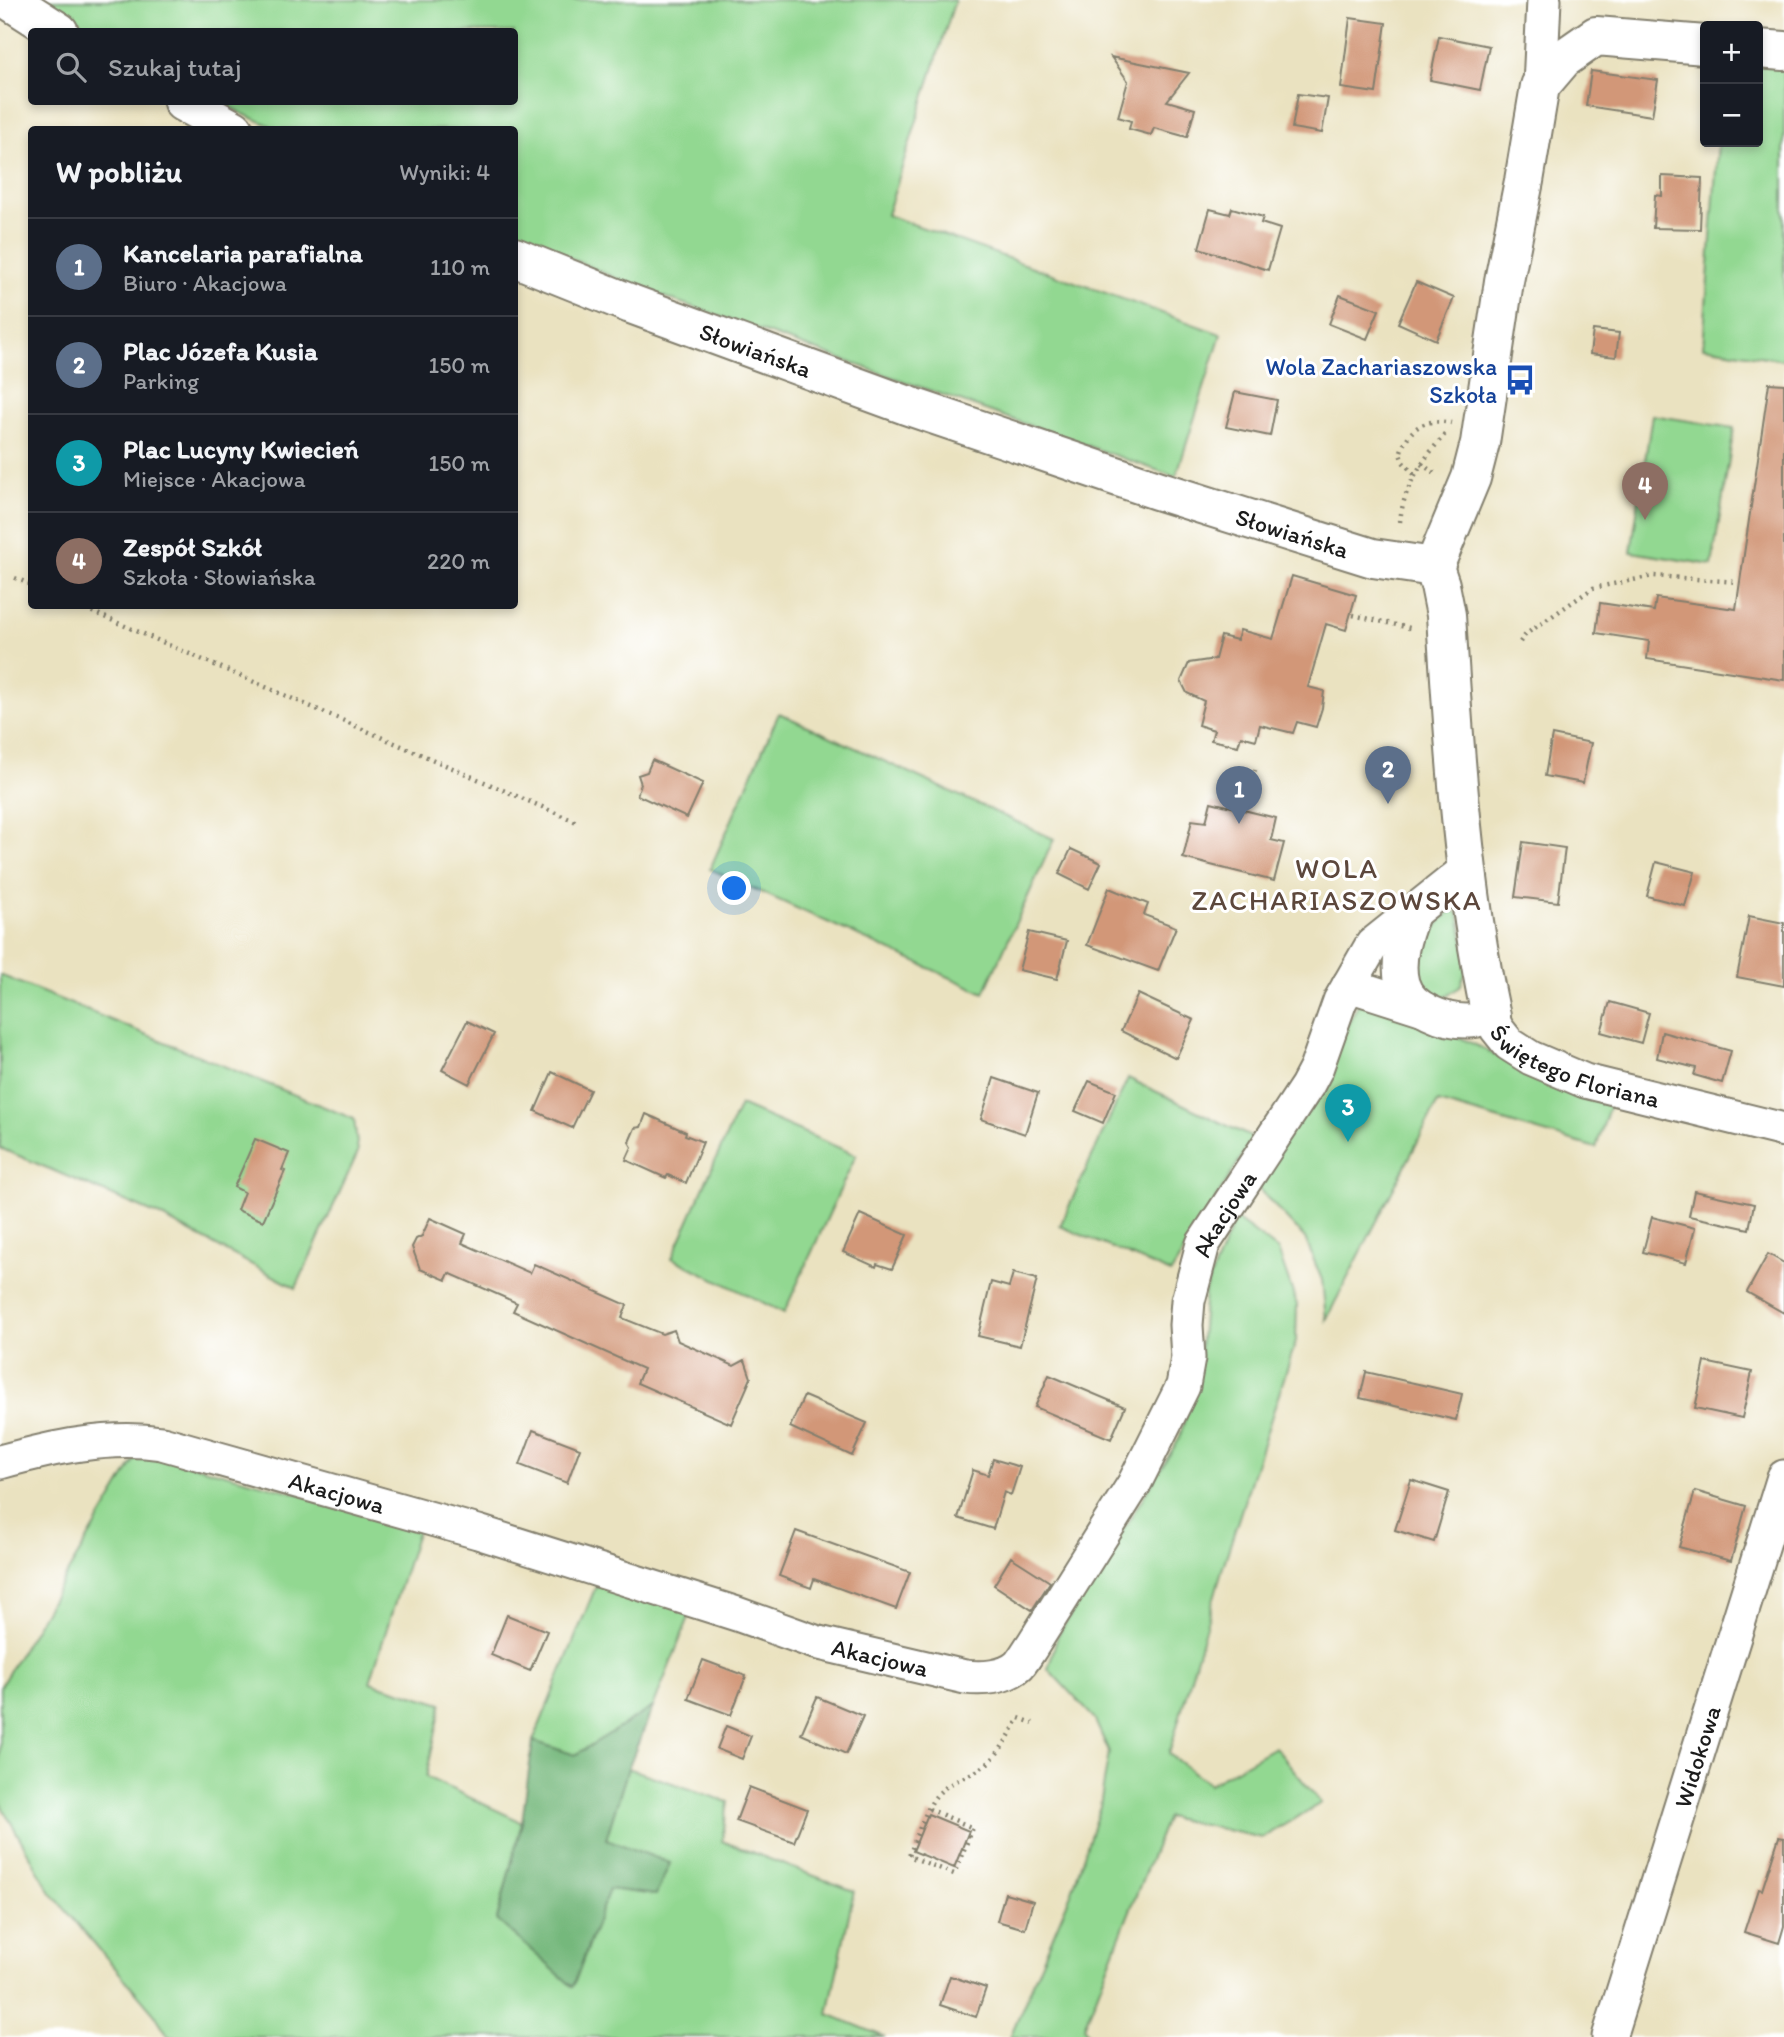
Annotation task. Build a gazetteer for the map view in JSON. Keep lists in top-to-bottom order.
{
  "streets": {
    "street": [
      "Słowiańska",
      "Świętego Floriana",
      "Akacjowa",
      "Widokowa"
    ]
  },
  "crossings": [
    ["Słowiańska", "Świętego Floriana"],
    ["Świętego Floriana", "Akacjowa"]
  ],
  "districts": ["WOLA ZACHARIASZOWSKA"],
  "places": {
    "bus stop": ["Wola Zachariaszowska Szkoła"]
  },
  "page": {
    "map_buttons": ["+", "−"],
    "search": "Szukaj tutaj",
    "heading": ["W pobliżu", "Wyniki: 4"],
    "list": [
      {
        "mark": "1",
        "name": "Kancelaria parafialna",
        "note": "Biuro · Akacjowa",
        "value": "110 m"
      },
      {
        "mark": "2",
        "name": "Plac Józefa Kusia",
        "note": "Parking",
        "value": "150 m"
      },
      {
        "mark": "3",
        "name": "Plac Lucyny Kwiecień",
        "note": "Miejsce · Akacjowa",
        "value": "150 m"
      },
      {
        "mark": "4",
        "name": "Zespół Szkół",
        "note": "Szkoła · Słowiańska",
        "value": "220 m"
      }
    ],
    "pins": [
      "4",
      "2",
      "1",
      "3"
    ]
  }
}
